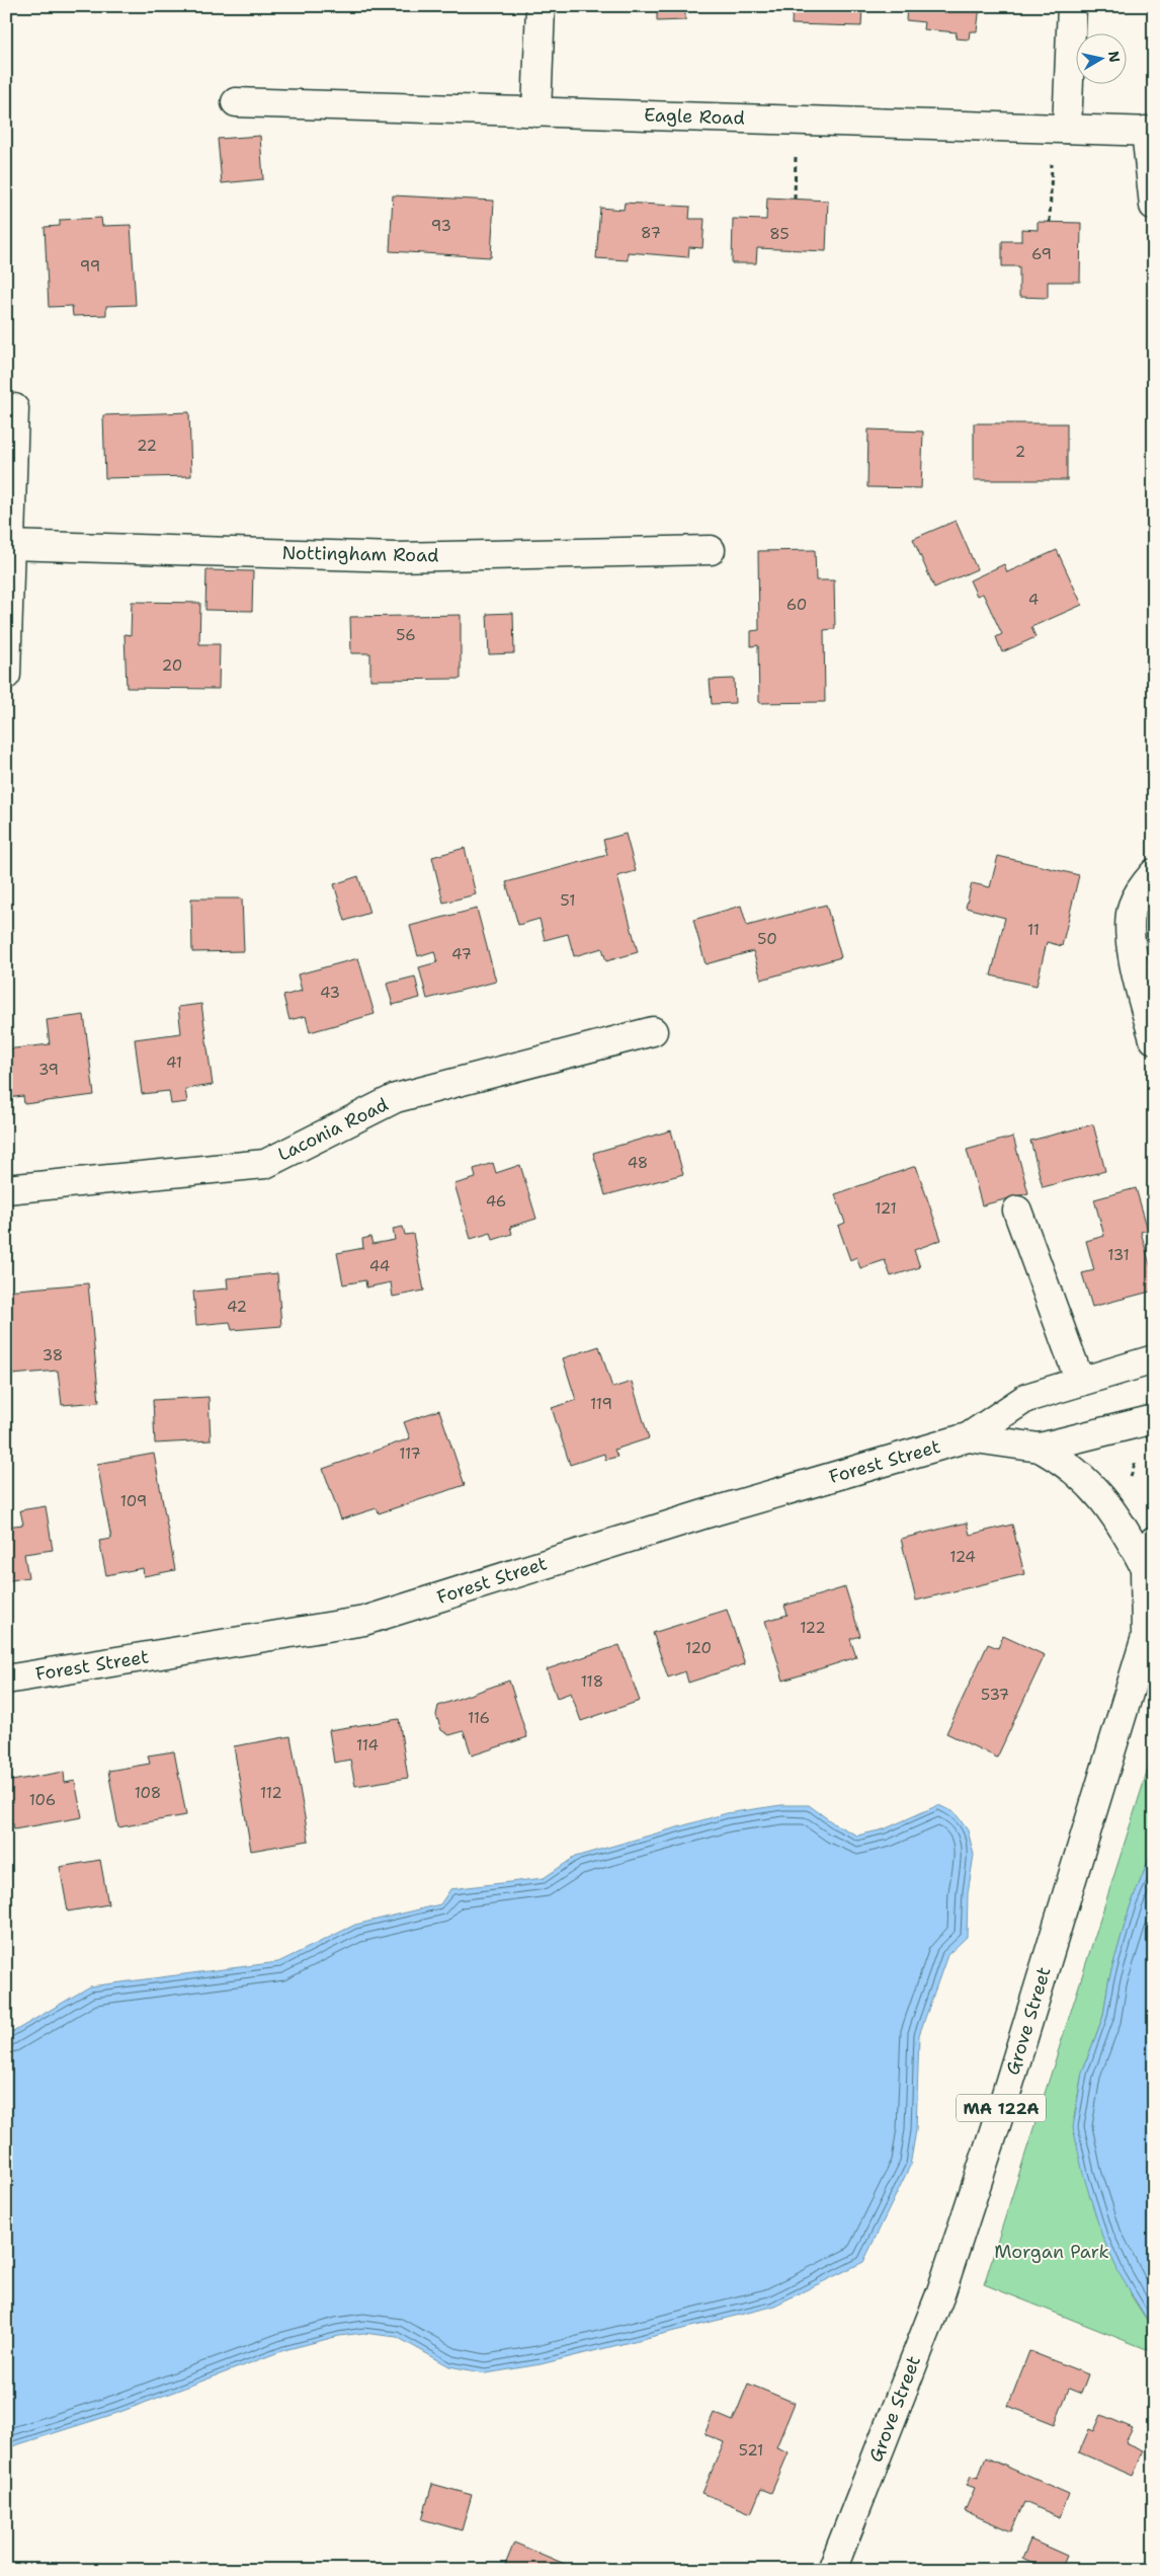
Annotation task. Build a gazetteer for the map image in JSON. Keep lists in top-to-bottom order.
{
  "streets": {
    "street": [
      "Eagle Road",
      "Nottingham Road",
      "Laconia Road",
      "Forest Street",
      "Grove Street",
      "MA 122A"
    ]
  },
  "parks": ["Morgan Park"],
  "house_numbers": [
    "93",
    "87",
    "85",
    "69",
    "99",
    "22",
    "2",
    "4",
    "60",
    "56",
    "20",
    "51",
    "11",
    "50",
    "47",
    "43",
    "41",
    "39",
    "48",
    "46",
    "121",
    "131",
    "44",
    "42",
    "38",
    "119",
    "117",
    "109",
    "124",
    "122",
    "120",
    "118",
    "537",
    "116",
    "114",
    "108",
    "112",
    "106",
    "521"
  ],
  "north": "right"
}
